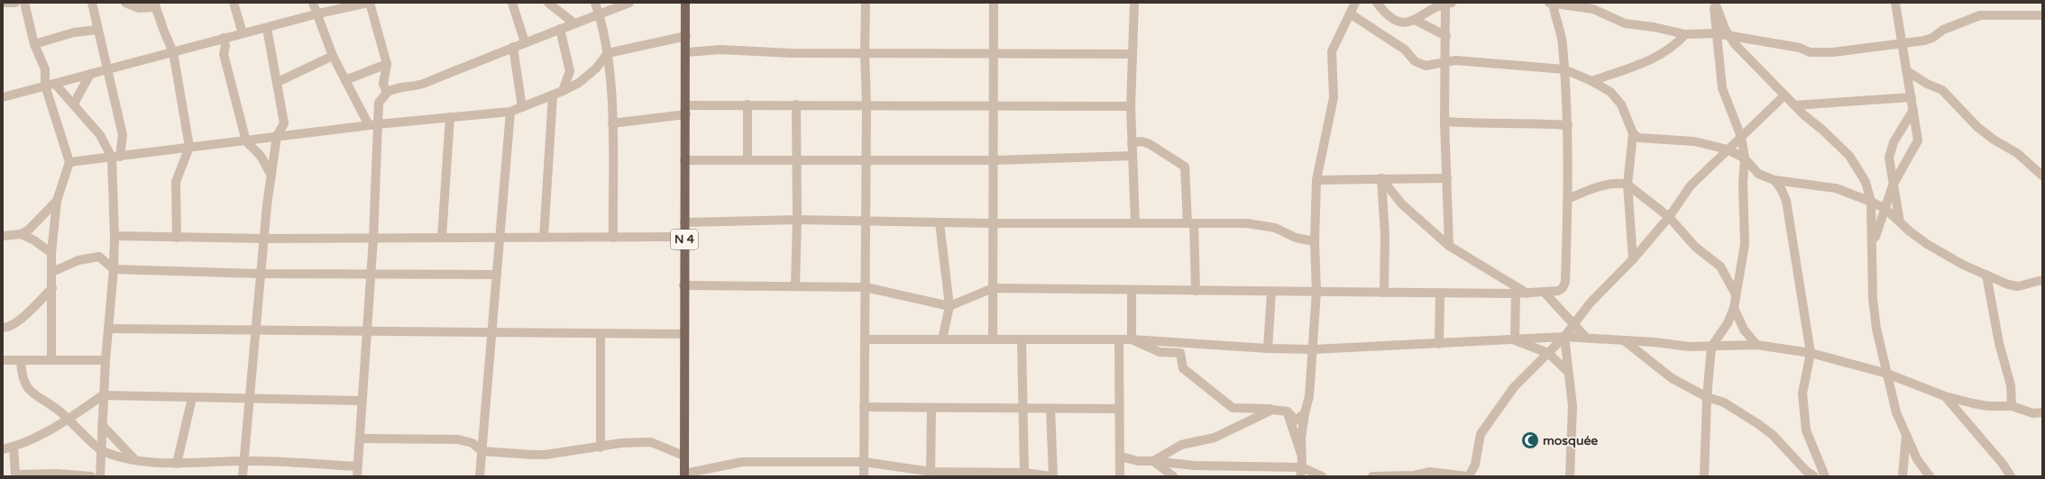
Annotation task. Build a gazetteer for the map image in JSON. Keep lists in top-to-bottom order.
{
  "streets": {
    "main road": ["N 4"]
  },
  "places": {
    "mosque": ["mosquée"]
  }
}
